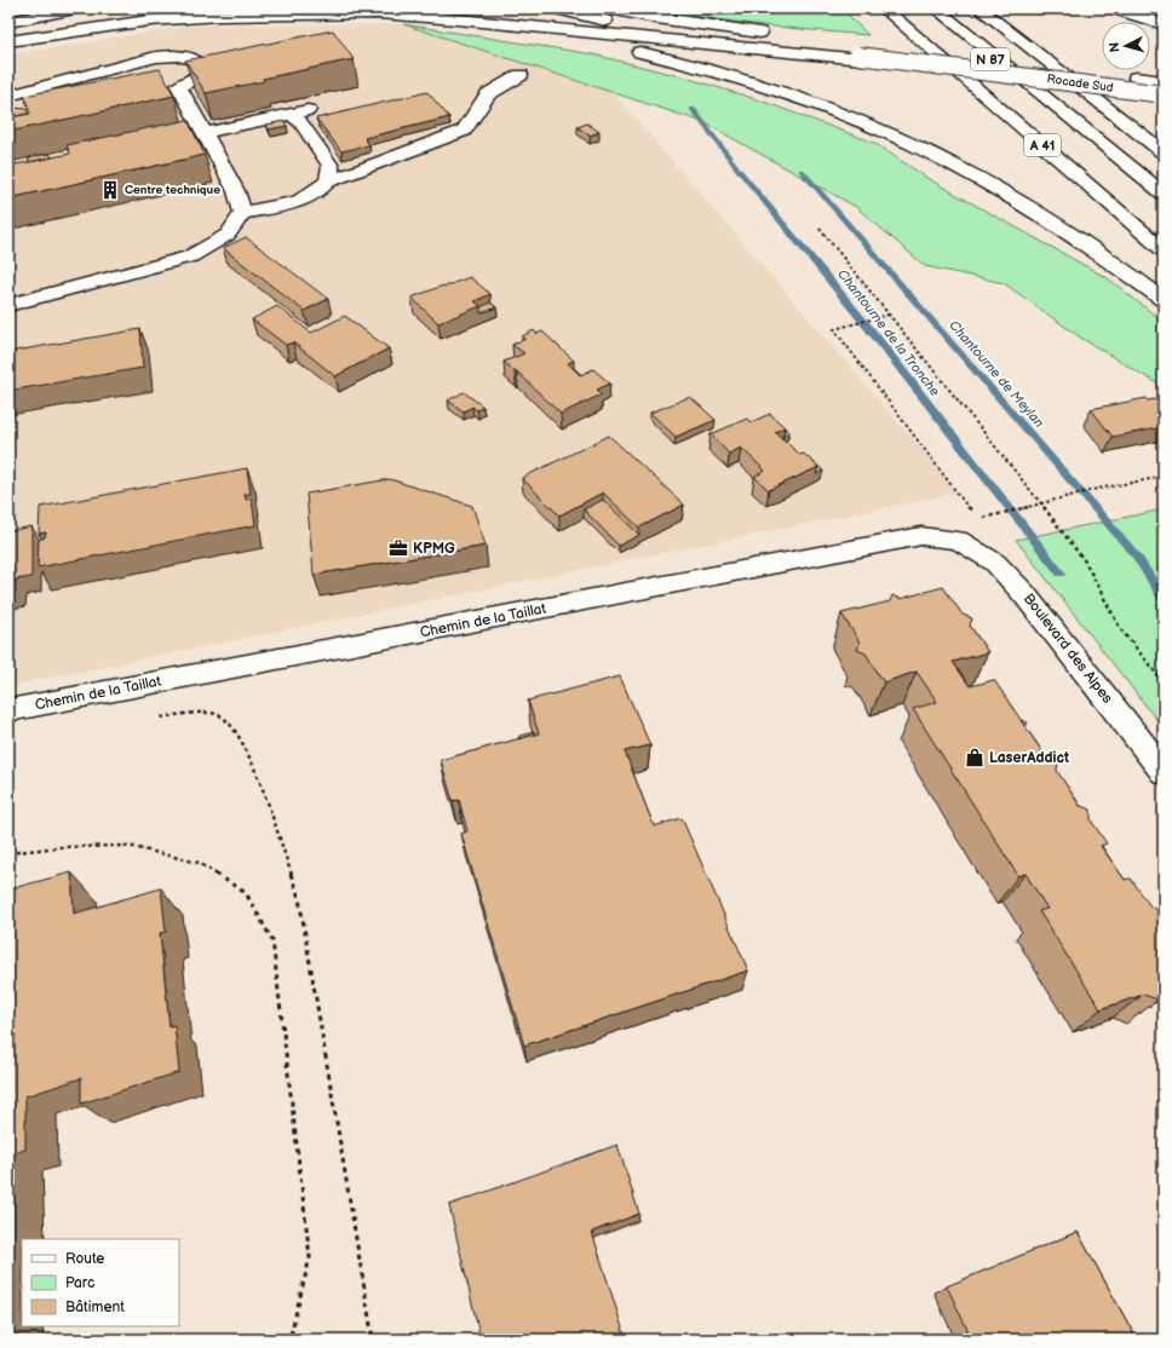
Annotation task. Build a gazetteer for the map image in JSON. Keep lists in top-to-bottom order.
{
  "streets": {
    "main road": [
      "N 87",
      "Rocade Sud",
      "A 41",
      "Chemin de la Taillat",
      "Boulevard des Alpes"
    ]
  },
  "crossings": [
    ["N 87", "Rocade Sud"],
    ["Chemin de la Taillat", "Boulevard des Alpes"]
  ],
  "water": ["Chantourne de la Tronche", "Chantourne de Meylan"],
  "places": {
    "building": ["Centre technique"],
    "office": ["KPMG"],
    "shop": ["LaserAddict"]
  },
  "legend": ["Route", "Parc", "Bâtiment"],
  "north": "left"
}
